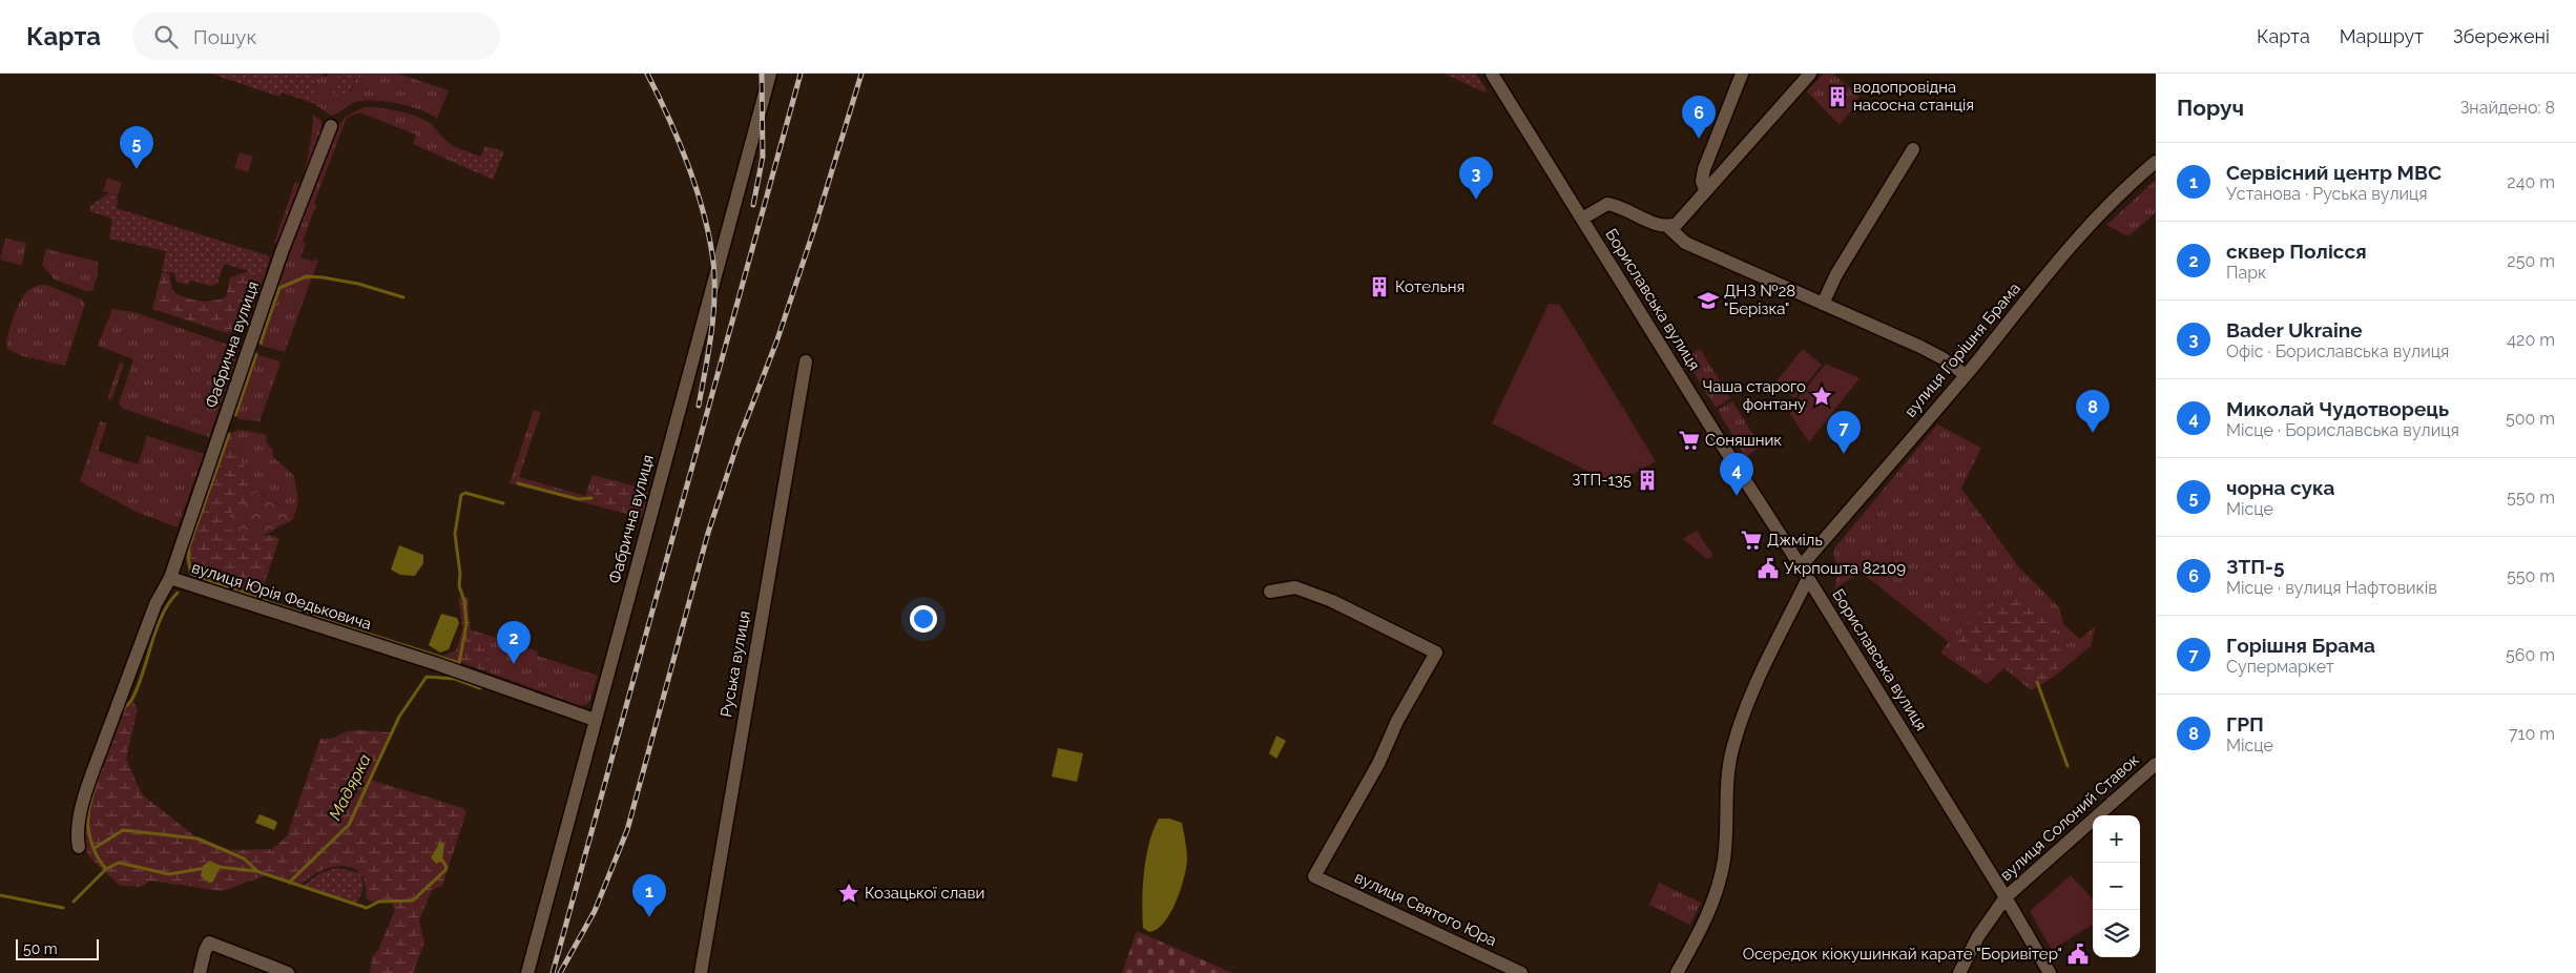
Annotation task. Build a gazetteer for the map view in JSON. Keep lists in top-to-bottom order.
{
  "streets": {
    "street": [
      "Бориславська вулиця",
      "Фабрична вулиця",
      "вулиця Горішня Брама",
      "вулиця Юрія Федьковича",
      "Руська вулиця",
      "вулиця Солоний Ставок",
      "вулиця Святого Юра"
    ]
  },
  "crossings": [
    ["Бориславська вулиця", "вулиця Горішня Брама"],
    ["Бориславська вулиця", "вулиця Солоний Ставок"],
    ["Фабрична вулиця", "вулиця Юрія Федьковича"]
  ],
  "water": ["Мадярка"],
  "places": {
    "building": ["водопровідна насосна станція", "Котельня", "ЗТП-135"],
    "school or university": ["ДНЗ №28 \"Берізка\""],
    "place": ["Чаша старого фонтану", "Козацької слави"],
    "supermarket": ["Соняшник", "Джміль"],
    "public building": ["Укрпошта 82109", "Осередок кіокушинкай карате \"Боривітер\""]
  },
  "scale_bar": "50 m",
  "page": {
    "header": "Карта",
    "search": "Пошук",
    "nav": ["Карта", "Маршрут", "Збережені"],
    "heading": ["Поруч", "Знайдено: 8"],
    "pins": [
      "6",
      "5",
      "3",
      "8",
      "7",
      "4",
      "2",
      "1"
    ],
    "list": [
      {
        "mark": "1",
        "name": "Сервісний центр МВС",
        "note": "Установа · Руська вулиця",
        "value": "240 m"
      },
      {
        "mark": "2",
        "name": "сквер Полісся",
        "note": "Парк",
        "value": "250 m"
      },
      {
        "mark": "3",
        "name": "Bader Ukraine",
        "note": "Офіс · Бориславська вулиця",
        "value": "420 m"
      },
      {
        "mark": "4",
        "name": "Миколай Чудотворець",
        "note": "Місце · Бориславська вулиця",
        "value": "500 m"
      },
      {
        "mark": "5",
        "name": "чорна сука",
        "note": "Місце",
        "value": "550 m"
      },
      {
        "mark": "6",
        "name": "ЗТП-5",
        "note": "Місце · вулиця Нафтовиків",
        "value": "550 m"
      },
      {
        "mark": "7",
        "name": "Горішня Брама",
        "note": "Супермаркет",
        "value": "560 m"
      },
      {
        "mark": "8",
        "name": "ГРП",
        "note": "Місце",
        "value": "710 m"
      }
    ],
    "map_buttons": ["+", "−"],
    "scale": "50 m"
  }
}
